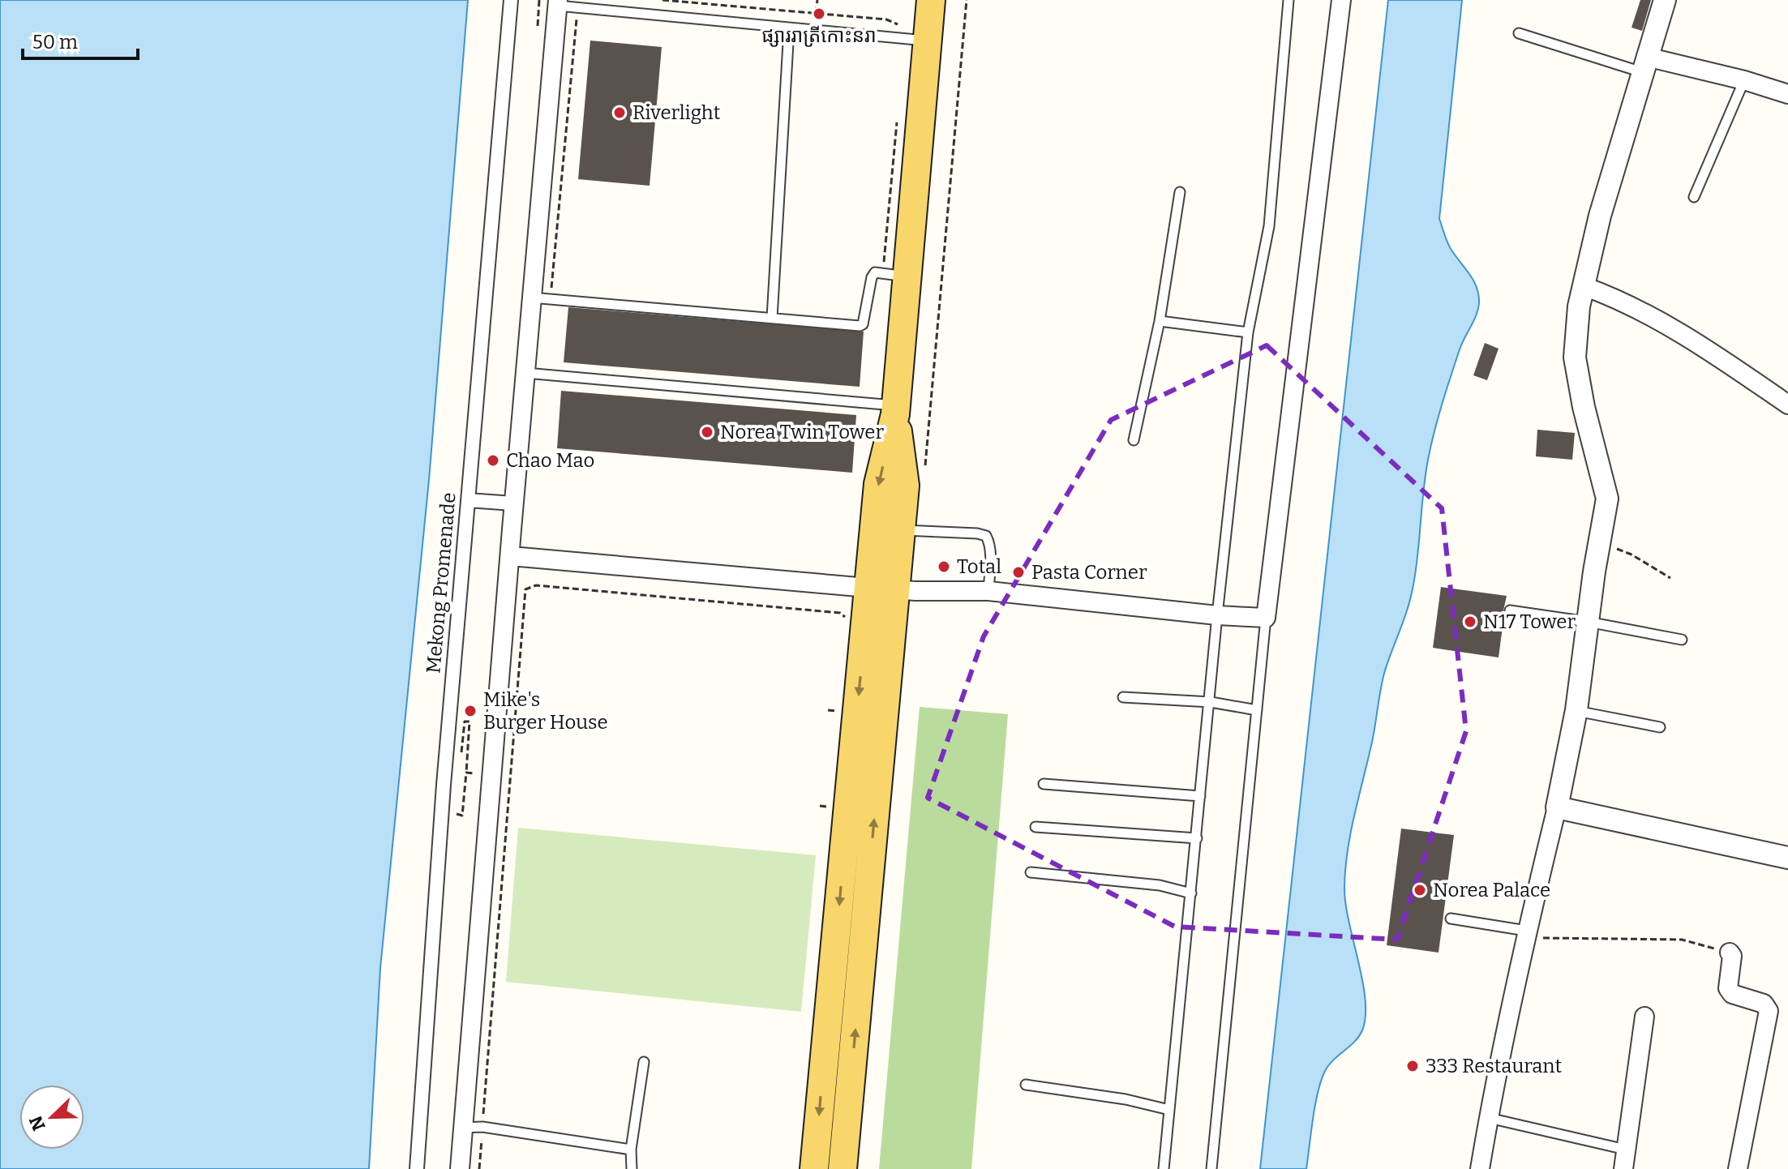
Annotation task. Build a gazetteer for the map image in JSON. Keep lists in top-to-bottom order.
{
  "streets": {
    "street": ["Mekong Promenade"]
  },
  "places": [
    "ផ្សាររាត្រីកោះនរា",
    "Riverlight",
    "Norea Twin Tower",
    "Chao Mao",
    "Total",
    "Pasta Corner",
    "N17 Tower",
    "Mike's Burger House",
    "Norea Palace",
    "333 Restaurant"
  ],
  "scale_bar": "50 m",
  "north": "bottom left"
}
